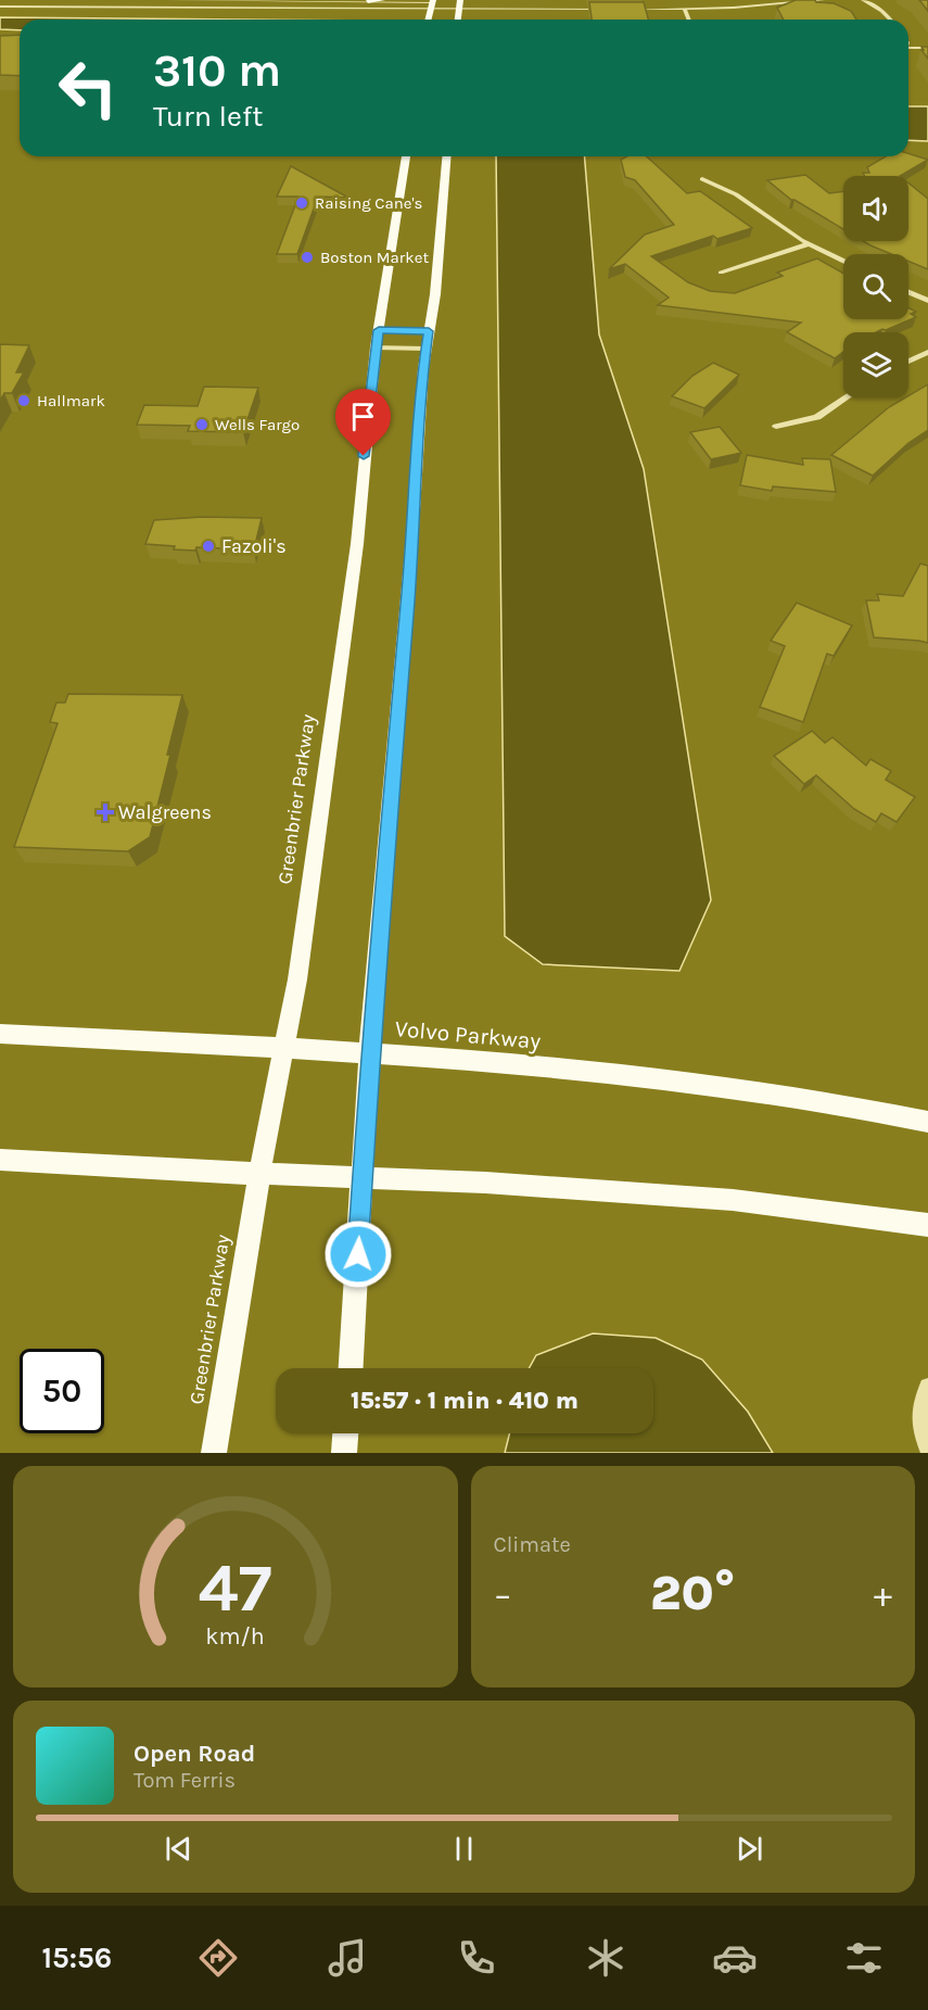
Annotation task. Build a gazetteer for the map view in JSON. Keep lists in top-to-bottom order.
{
  "streets": {
    "main road": ["Greenbrier Parkway", "Volvo Parkway"]
  },
  "crossings": [
    ["Greenbrier Parkway", "Volvo Parkway"]
  ],
  "places": {
    "other": [
      "Raising Cane's",
      "Boston Market",
      "Hallmark",
      "Wells Fargo",
      "Fazoli's"
    ],
    "health": ["Walgreens"]
  },
  "page": {
    "turn": ["310 m", "Turn left"],
    "limit": "50",
    "trip": "15:57 · 1 min · 410 m",
    "tile": "Climate",
    "heat": ["−", "20°", "+"],
    "song": ["Open Road", "Tom Ferris"],
    "tabs": "15:56",
    "gauge": ["47", "km/h"]
  }
}
